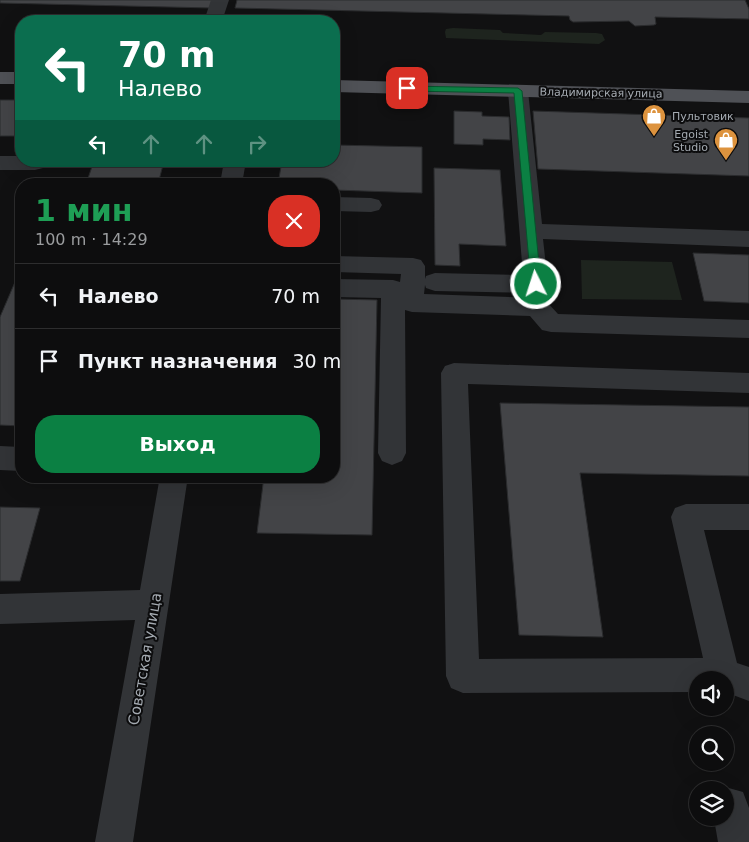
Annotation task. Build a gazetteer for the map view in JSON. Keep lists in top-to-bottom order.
{
  "streets": {
    "main road": ["Владимирская улица"],
    "street": ["Советская улица"]
  },
  "places": {
    "shop": ["Пультовик", "Egoist Studio"]
  },
  "page": {
    "turn": ["70 m", "Налево"],
    "heading": ["1 мин", "100 m · 14:29"],
    "list": [
      {
        "name": "Налево",
        "value": "70 m"
      },
      {
        "name": "Пункт назначения",
        "value": "30 m"
      }
    ],
    "buttons": "Выход"
  }
}
